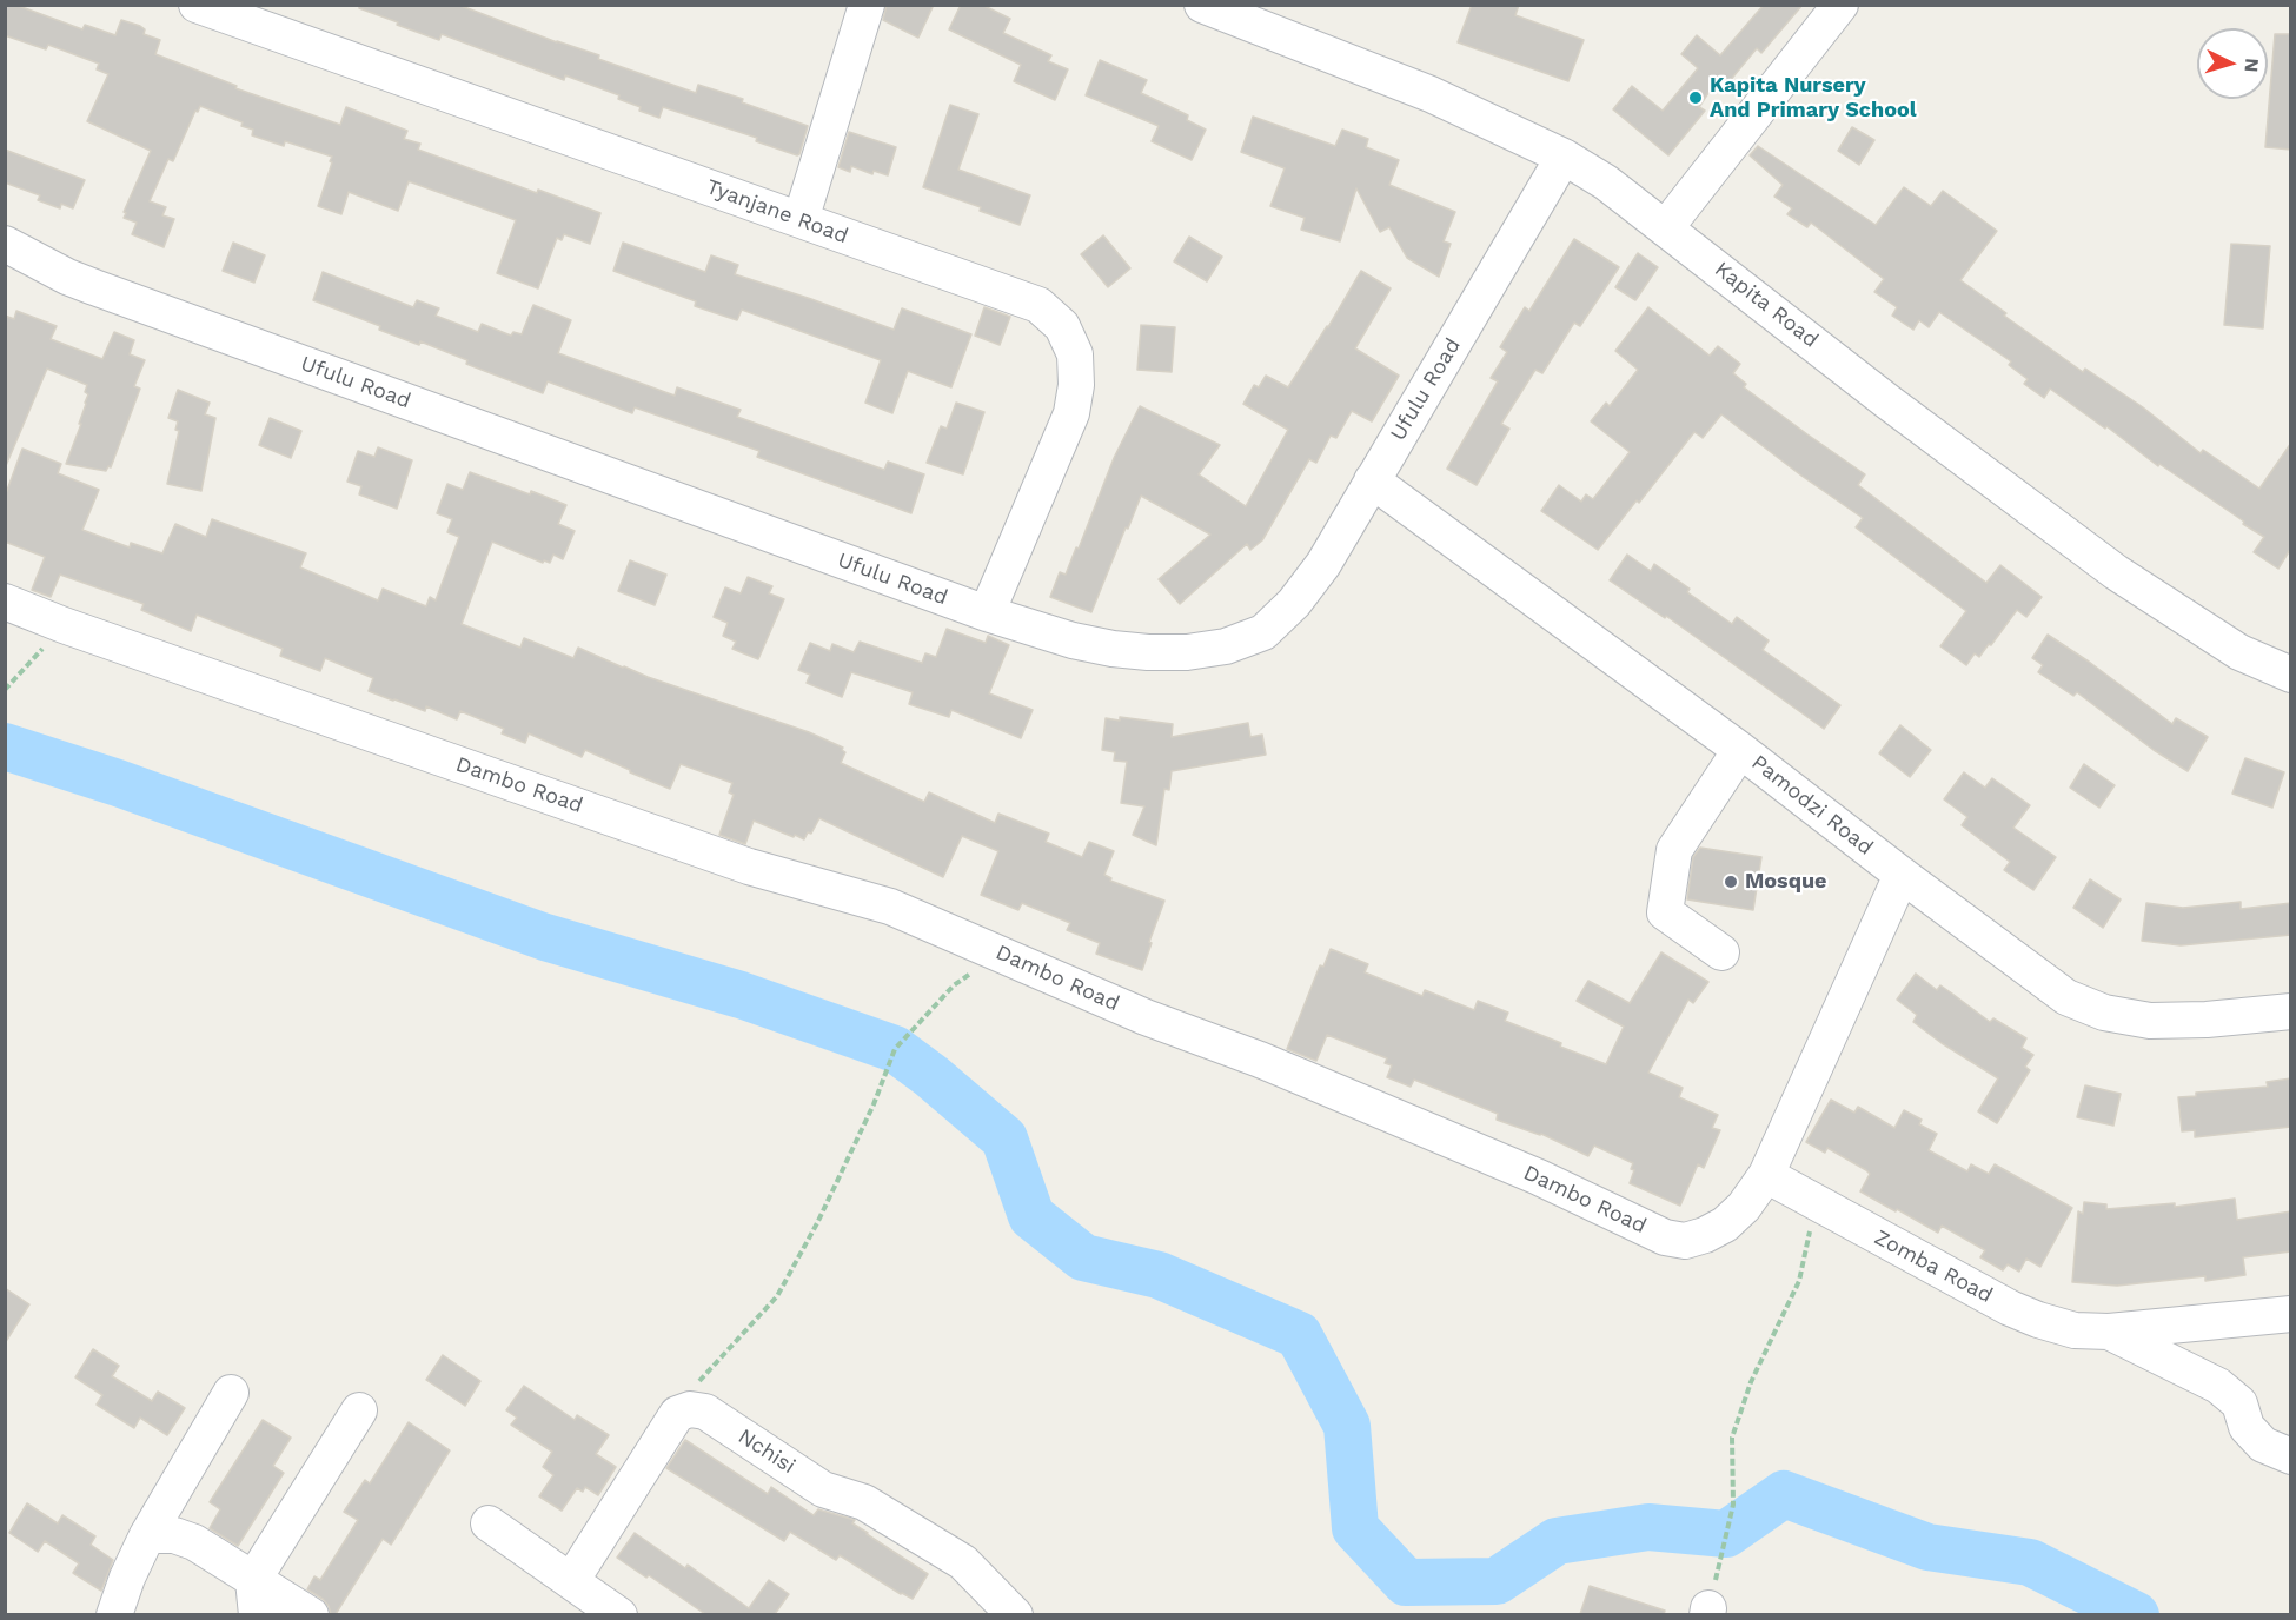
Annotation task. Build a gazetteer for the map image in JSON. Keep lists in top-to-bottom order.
{
  "streets": {
    "street": [
      "Tyanjane Road",
      "Kapita Road",
      "Ufulu Road",
      "Dambo Road",
      "Pamodzi Road",
      "Zomba Road",
      "Nchisi"
    ]
  },
  "crossings": [
    ["Tyanjane Road", "Ufulu Road"],
    ["Kapita Road", "Ufulu Road"],
    ["Ufulu Road", "Pamodzi Road"],
    ["Dambo Road", "Pamodzi Road"],
    ["Dambo Road", "Zomba Road"]
  ],
  "places": ["Kapita Nursery And Primary School", "Mosque"],
  "north": "right"
}
